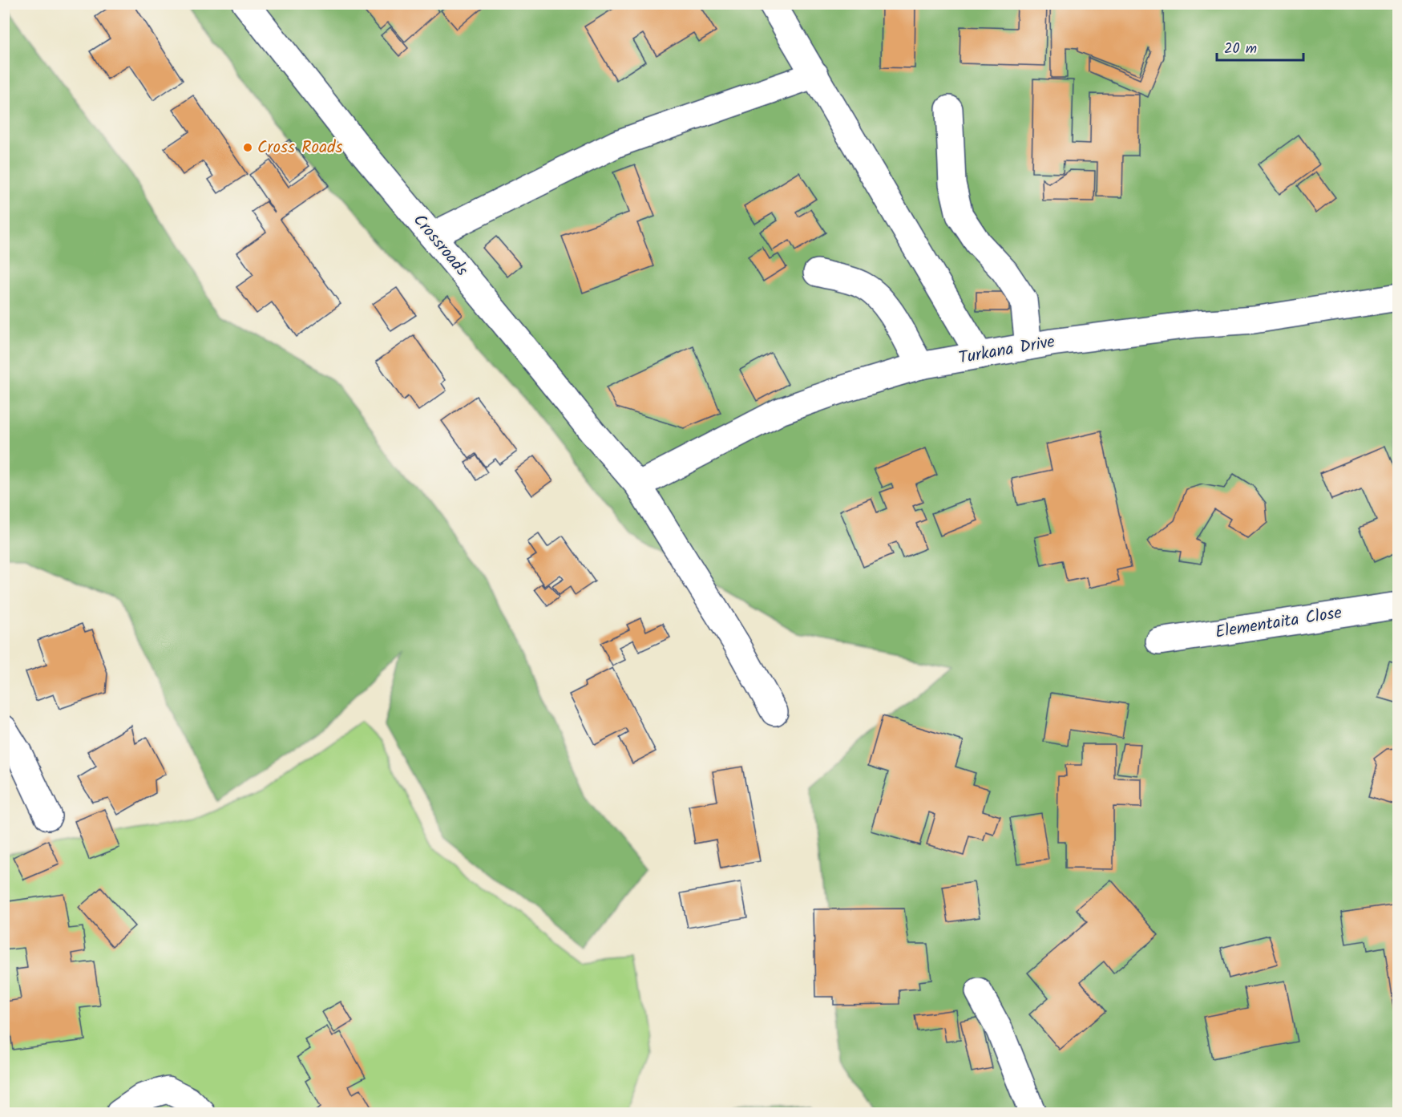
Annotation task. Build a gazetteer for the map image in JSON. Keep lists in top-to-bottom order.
{
  "streets": {
    "street": ["Crossroads", "Turkana Drive", "Elementaita Close"]
  },
  "crossings": [
    ["Crossroads", "Turkana Drive"]
  ],
  "places": ["Cross Roads"],
  "scale_bar": "20 m"
}
